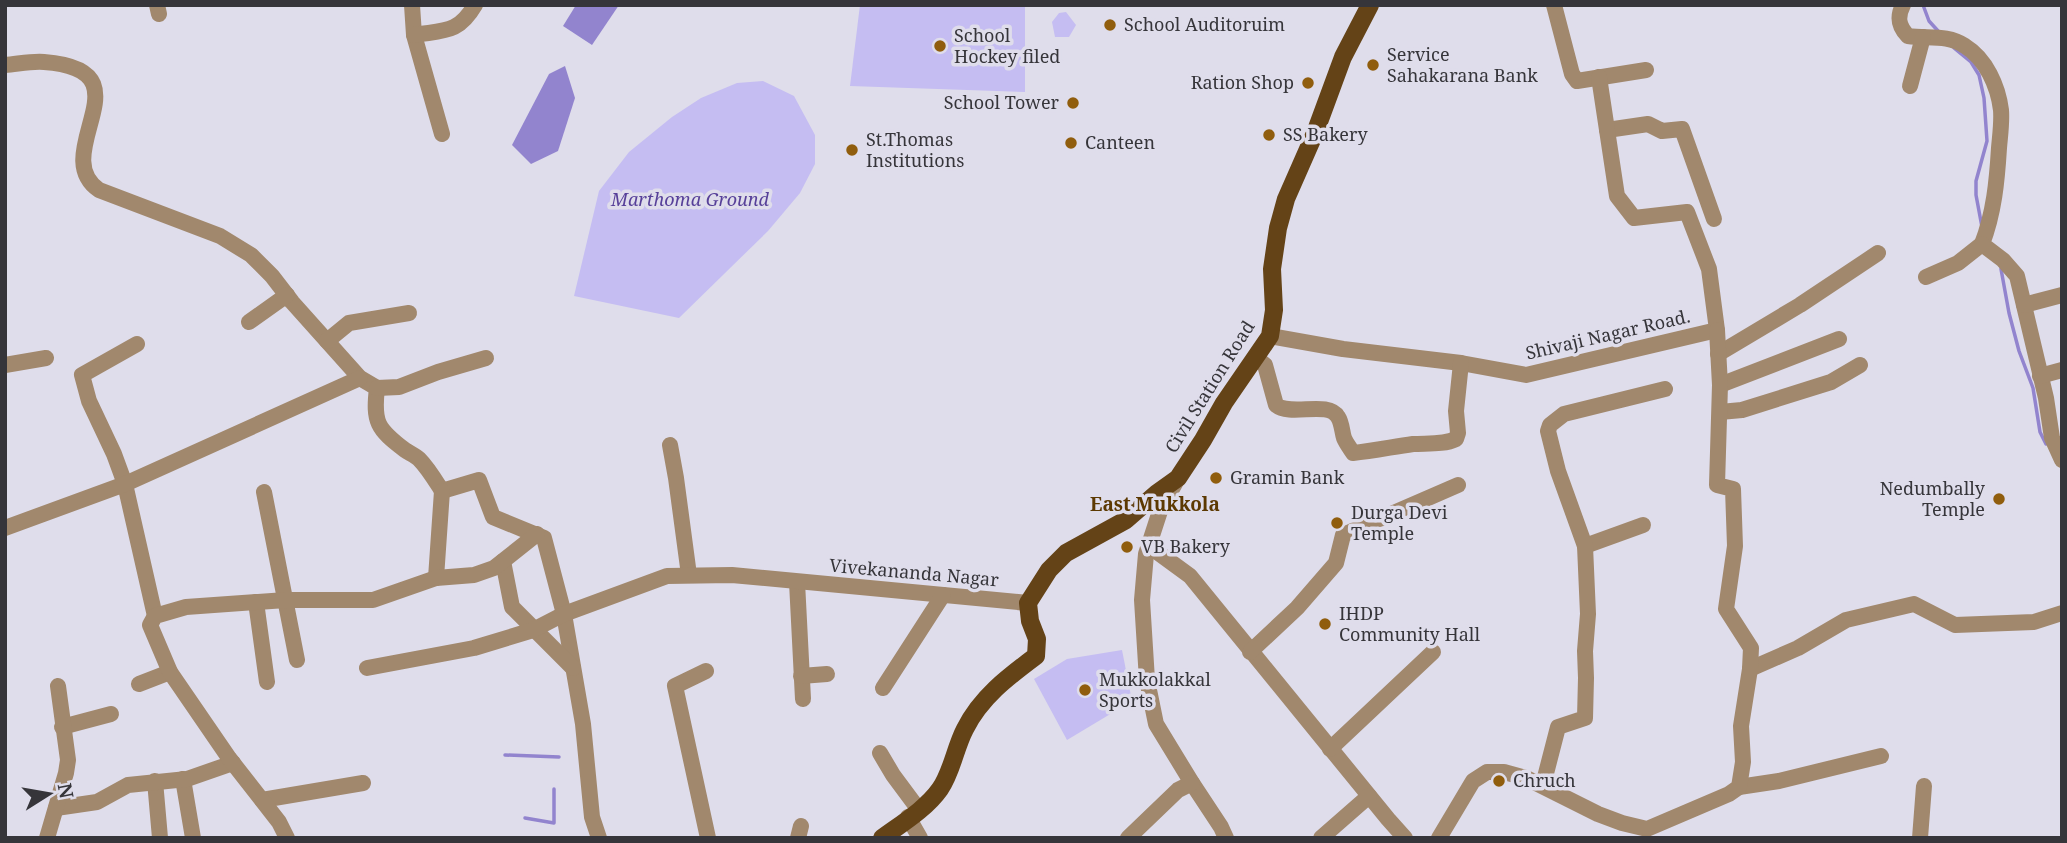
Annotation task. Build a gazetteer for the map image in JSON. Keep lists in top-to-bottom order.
{
  "streets": {
    "main road": ["Civil Station Road"],
    "street": ["Shivaji Nagar Road.", "Vivekananda Nagar"]
  },
  "crossings": [
    ["Shivaji Nagar Road.", "Civil Station Road"],
    ["Civil Station Road", "Vivekananda Nagar"]
  ],
  "districts": ["East Mukkola"],
  "parks": ["Marthoma Ground"],
  "places": [
    "School Auditoruim",
    "School Hockey filed",
    "Service Sahakarana Bank",
    "Ration Shop",
    "School Tower",
    "SS Bakery",
    "Canteen",
    "St.Thomas Institutions",
    "Gramin Bank",
    "Nedumbally Temple",
    "Durga Devi Temple",
    "VB Bakery",
    "IHDP Community Hall",
    "Mukkolakkal Sports",
    "Chruch"
  ],
  "north": "right"
}
